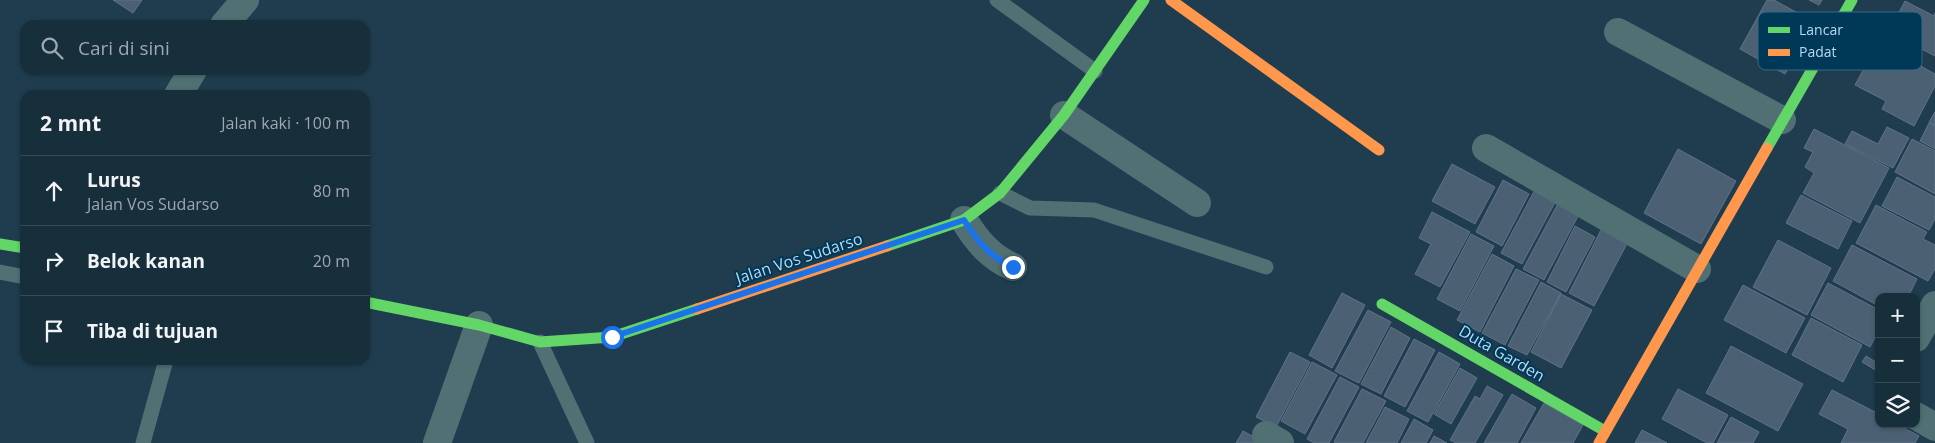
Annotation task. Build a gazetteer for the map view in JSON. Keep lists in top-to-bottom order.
{
  "streets": {
    "street": ["Jalan Vos Sudarso", "Duta Garden"]
  },
  "legend": ["Lancar", "Padat"],
  "page": {
    "search": "Cari di sini",
    "heading": ["2 mnt", "Jalan kaki · 100 m"],
    "list": [
      ["Lurus", "Jalan Vos Sudarso", "80 m"],
      ["Belok kanan", "20 m"],
      "Tiba di tujuan"
    ],
    "map_buttons": ["+", "−"]
  }
}
